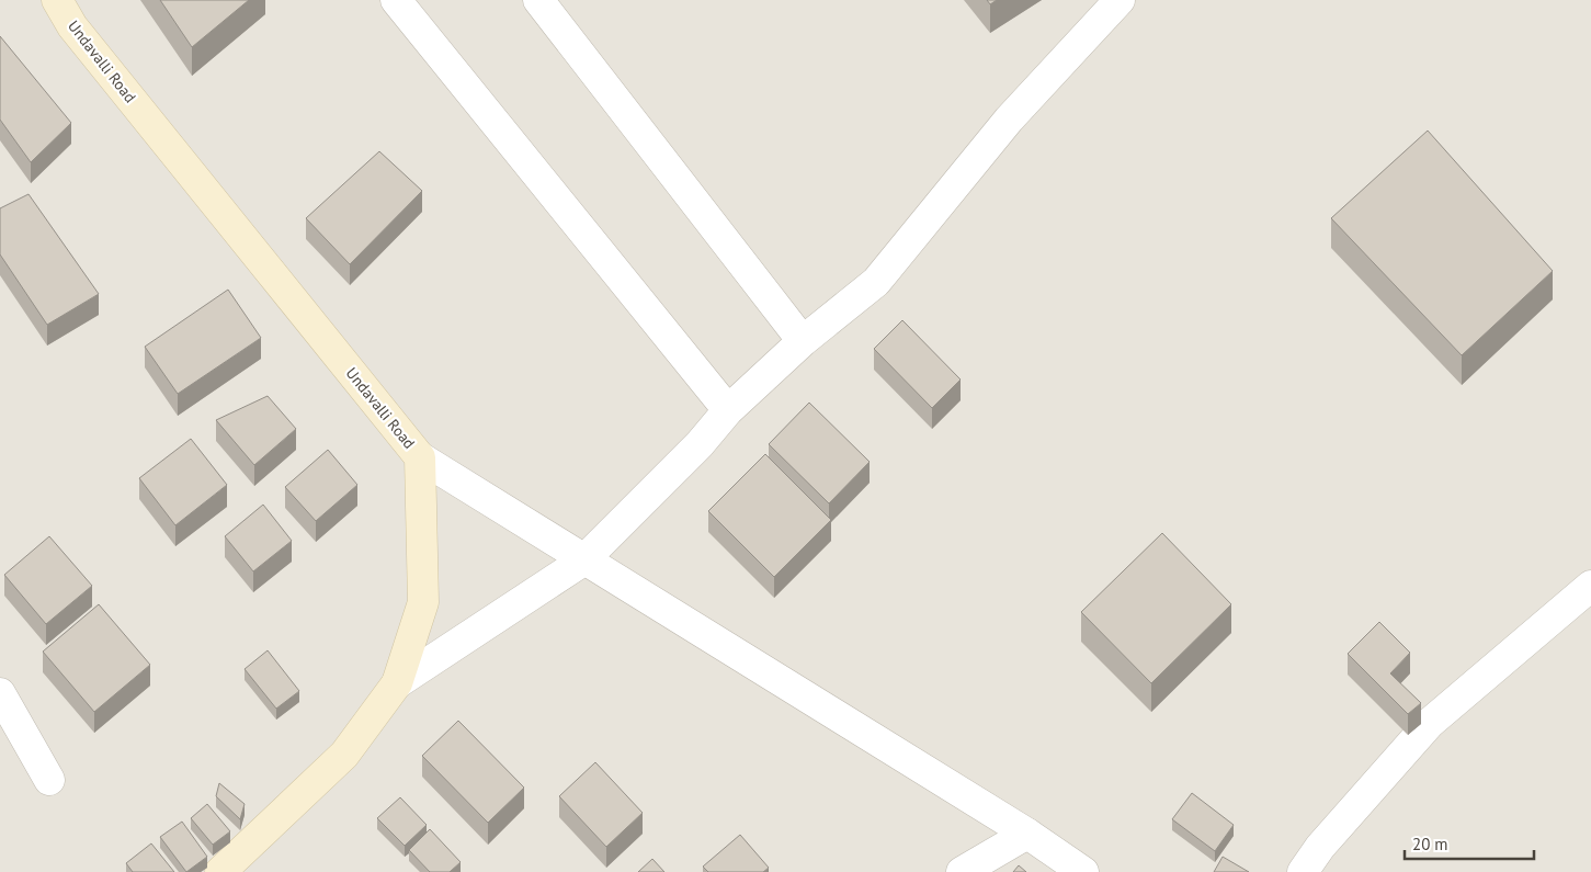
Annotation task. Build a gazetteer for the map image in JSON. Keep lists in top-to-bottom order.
{
  "streets": {
    "main road": ["Undavalli Road"]
  },
  "scale_bar": "20 m"
}
